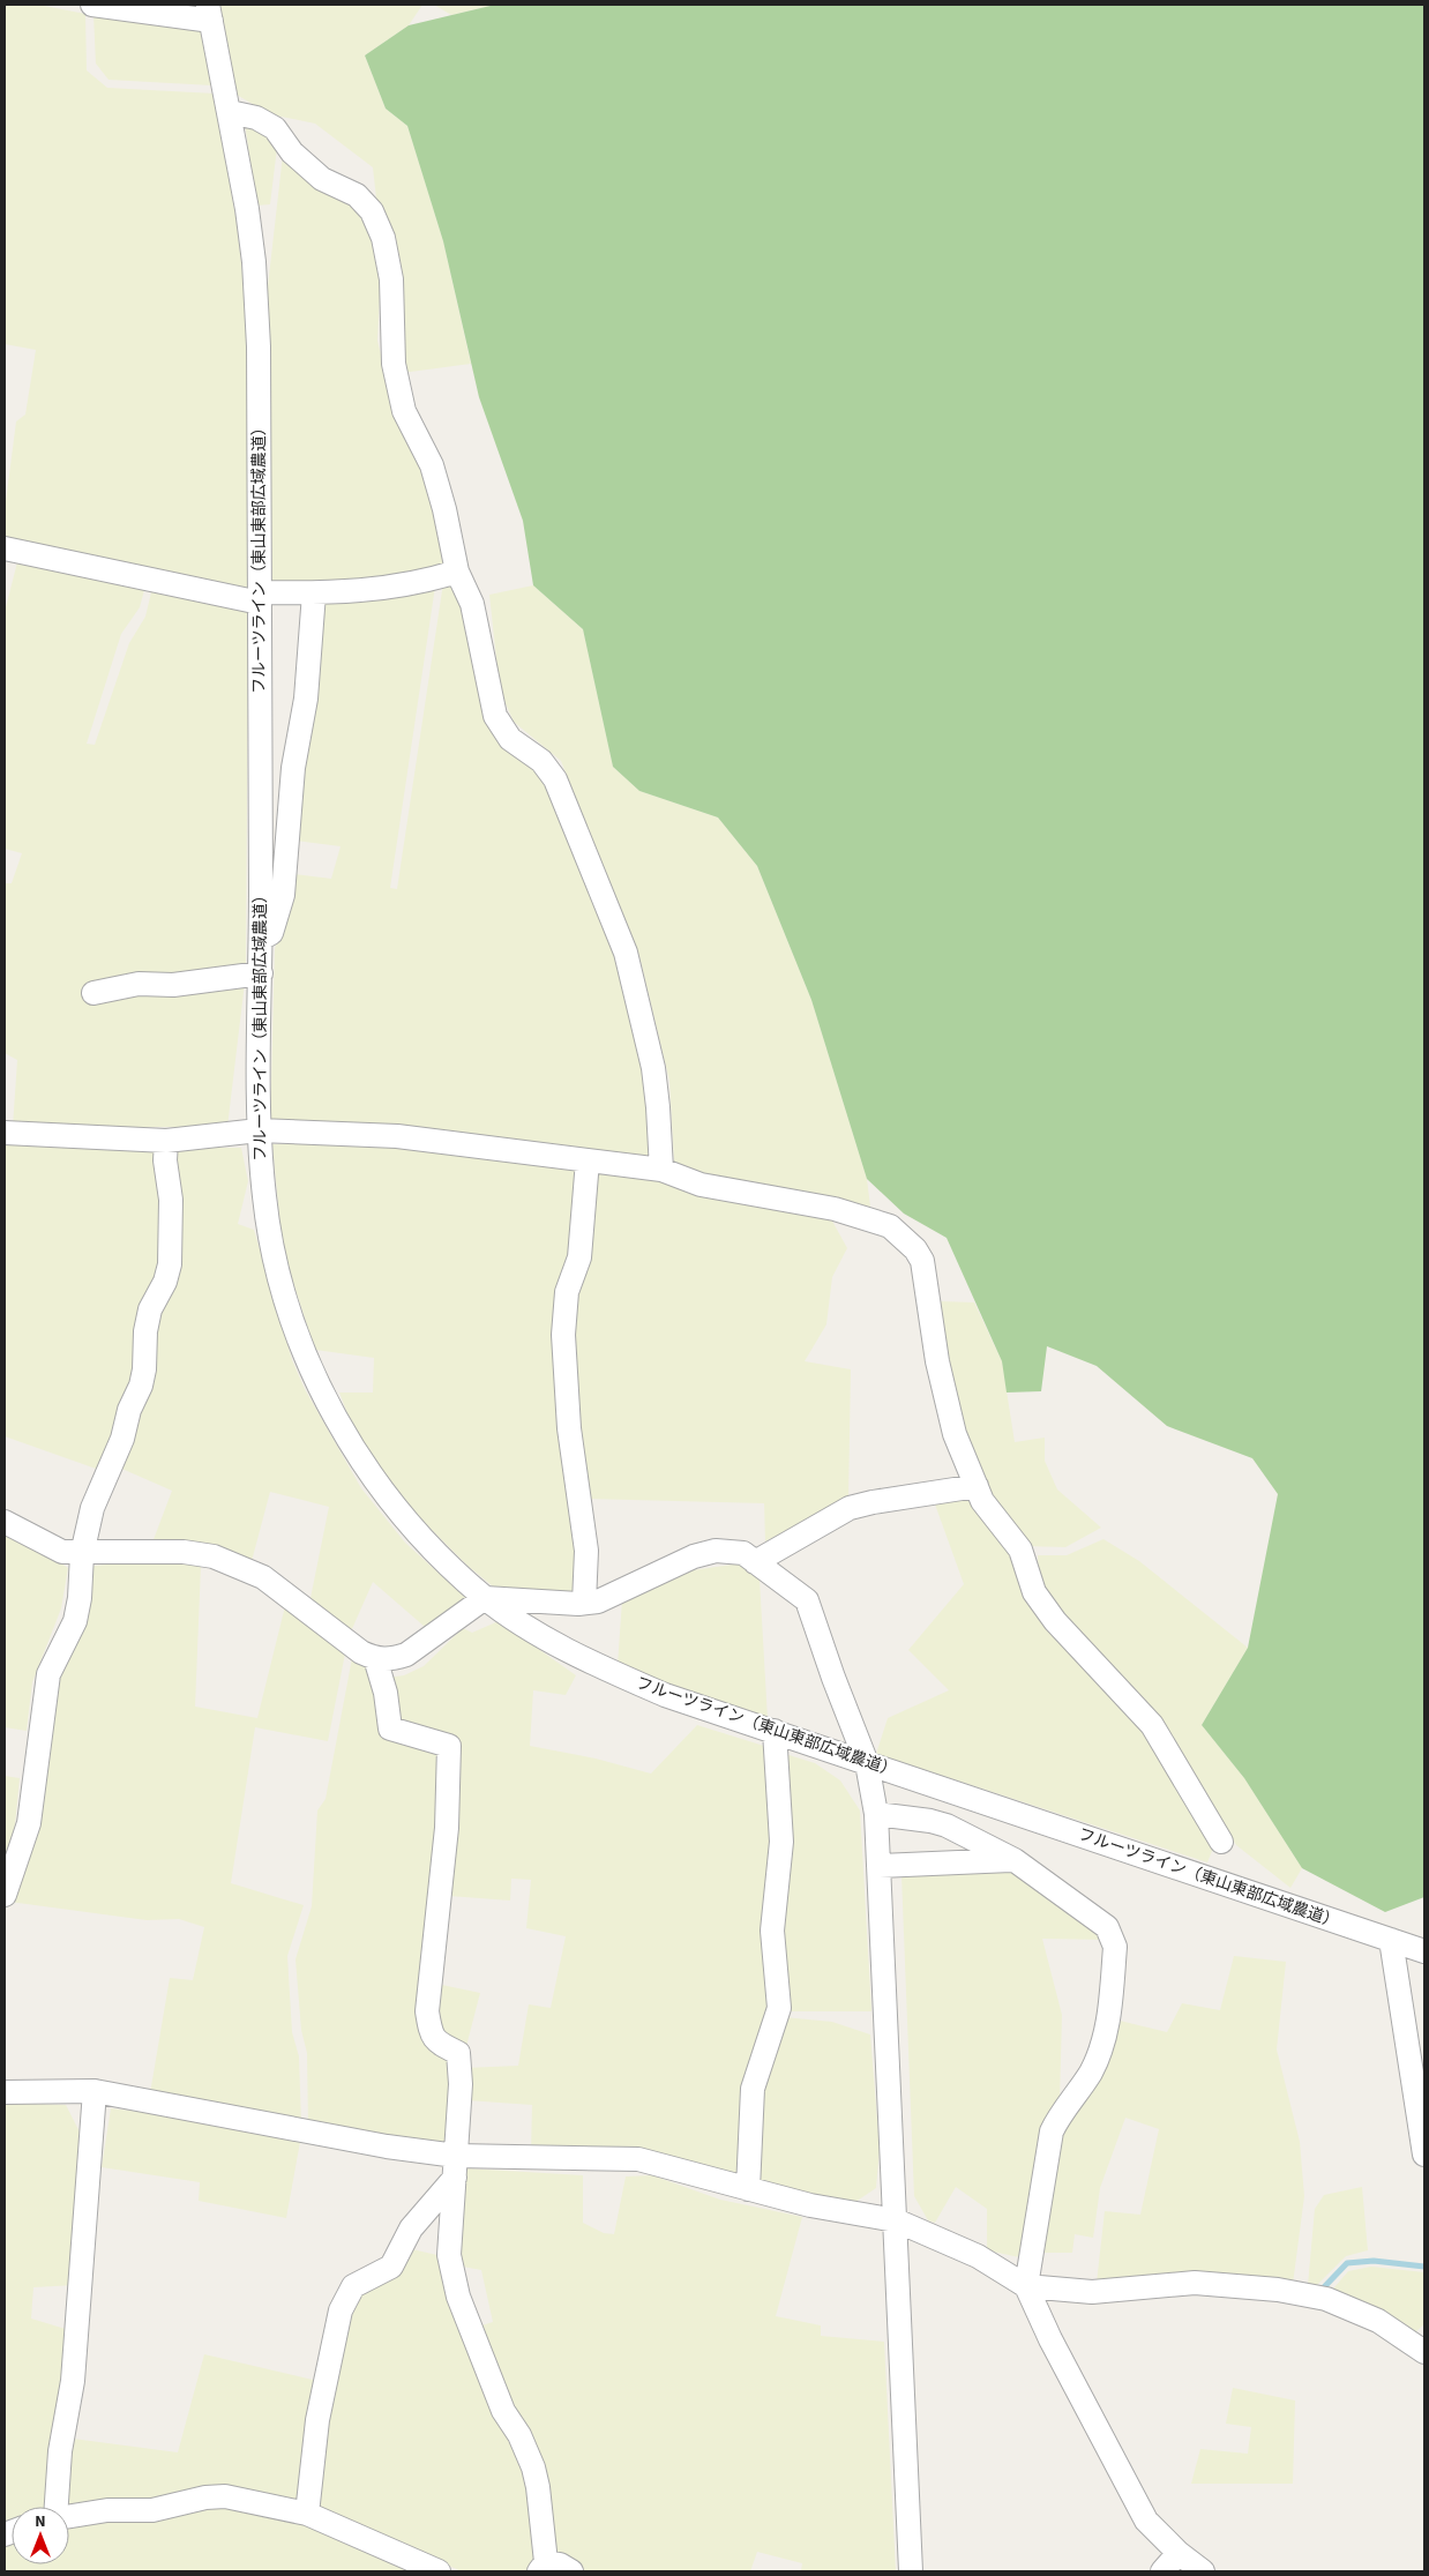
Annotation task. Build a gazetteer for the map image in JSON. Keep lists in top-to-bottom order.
{
  "streets": {
    "street": ["フルーツライン（東山東部広域農道）"]
  },
  "north": "top"
}
